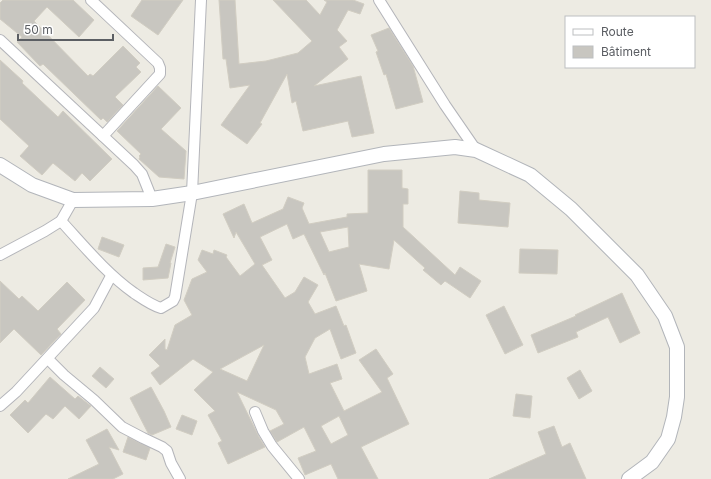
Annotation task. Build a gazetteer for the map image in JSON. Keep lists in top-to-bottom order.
{
  "legend": ["Route", "Bâtiment"],
  "scale_bar": "50 m"
}
